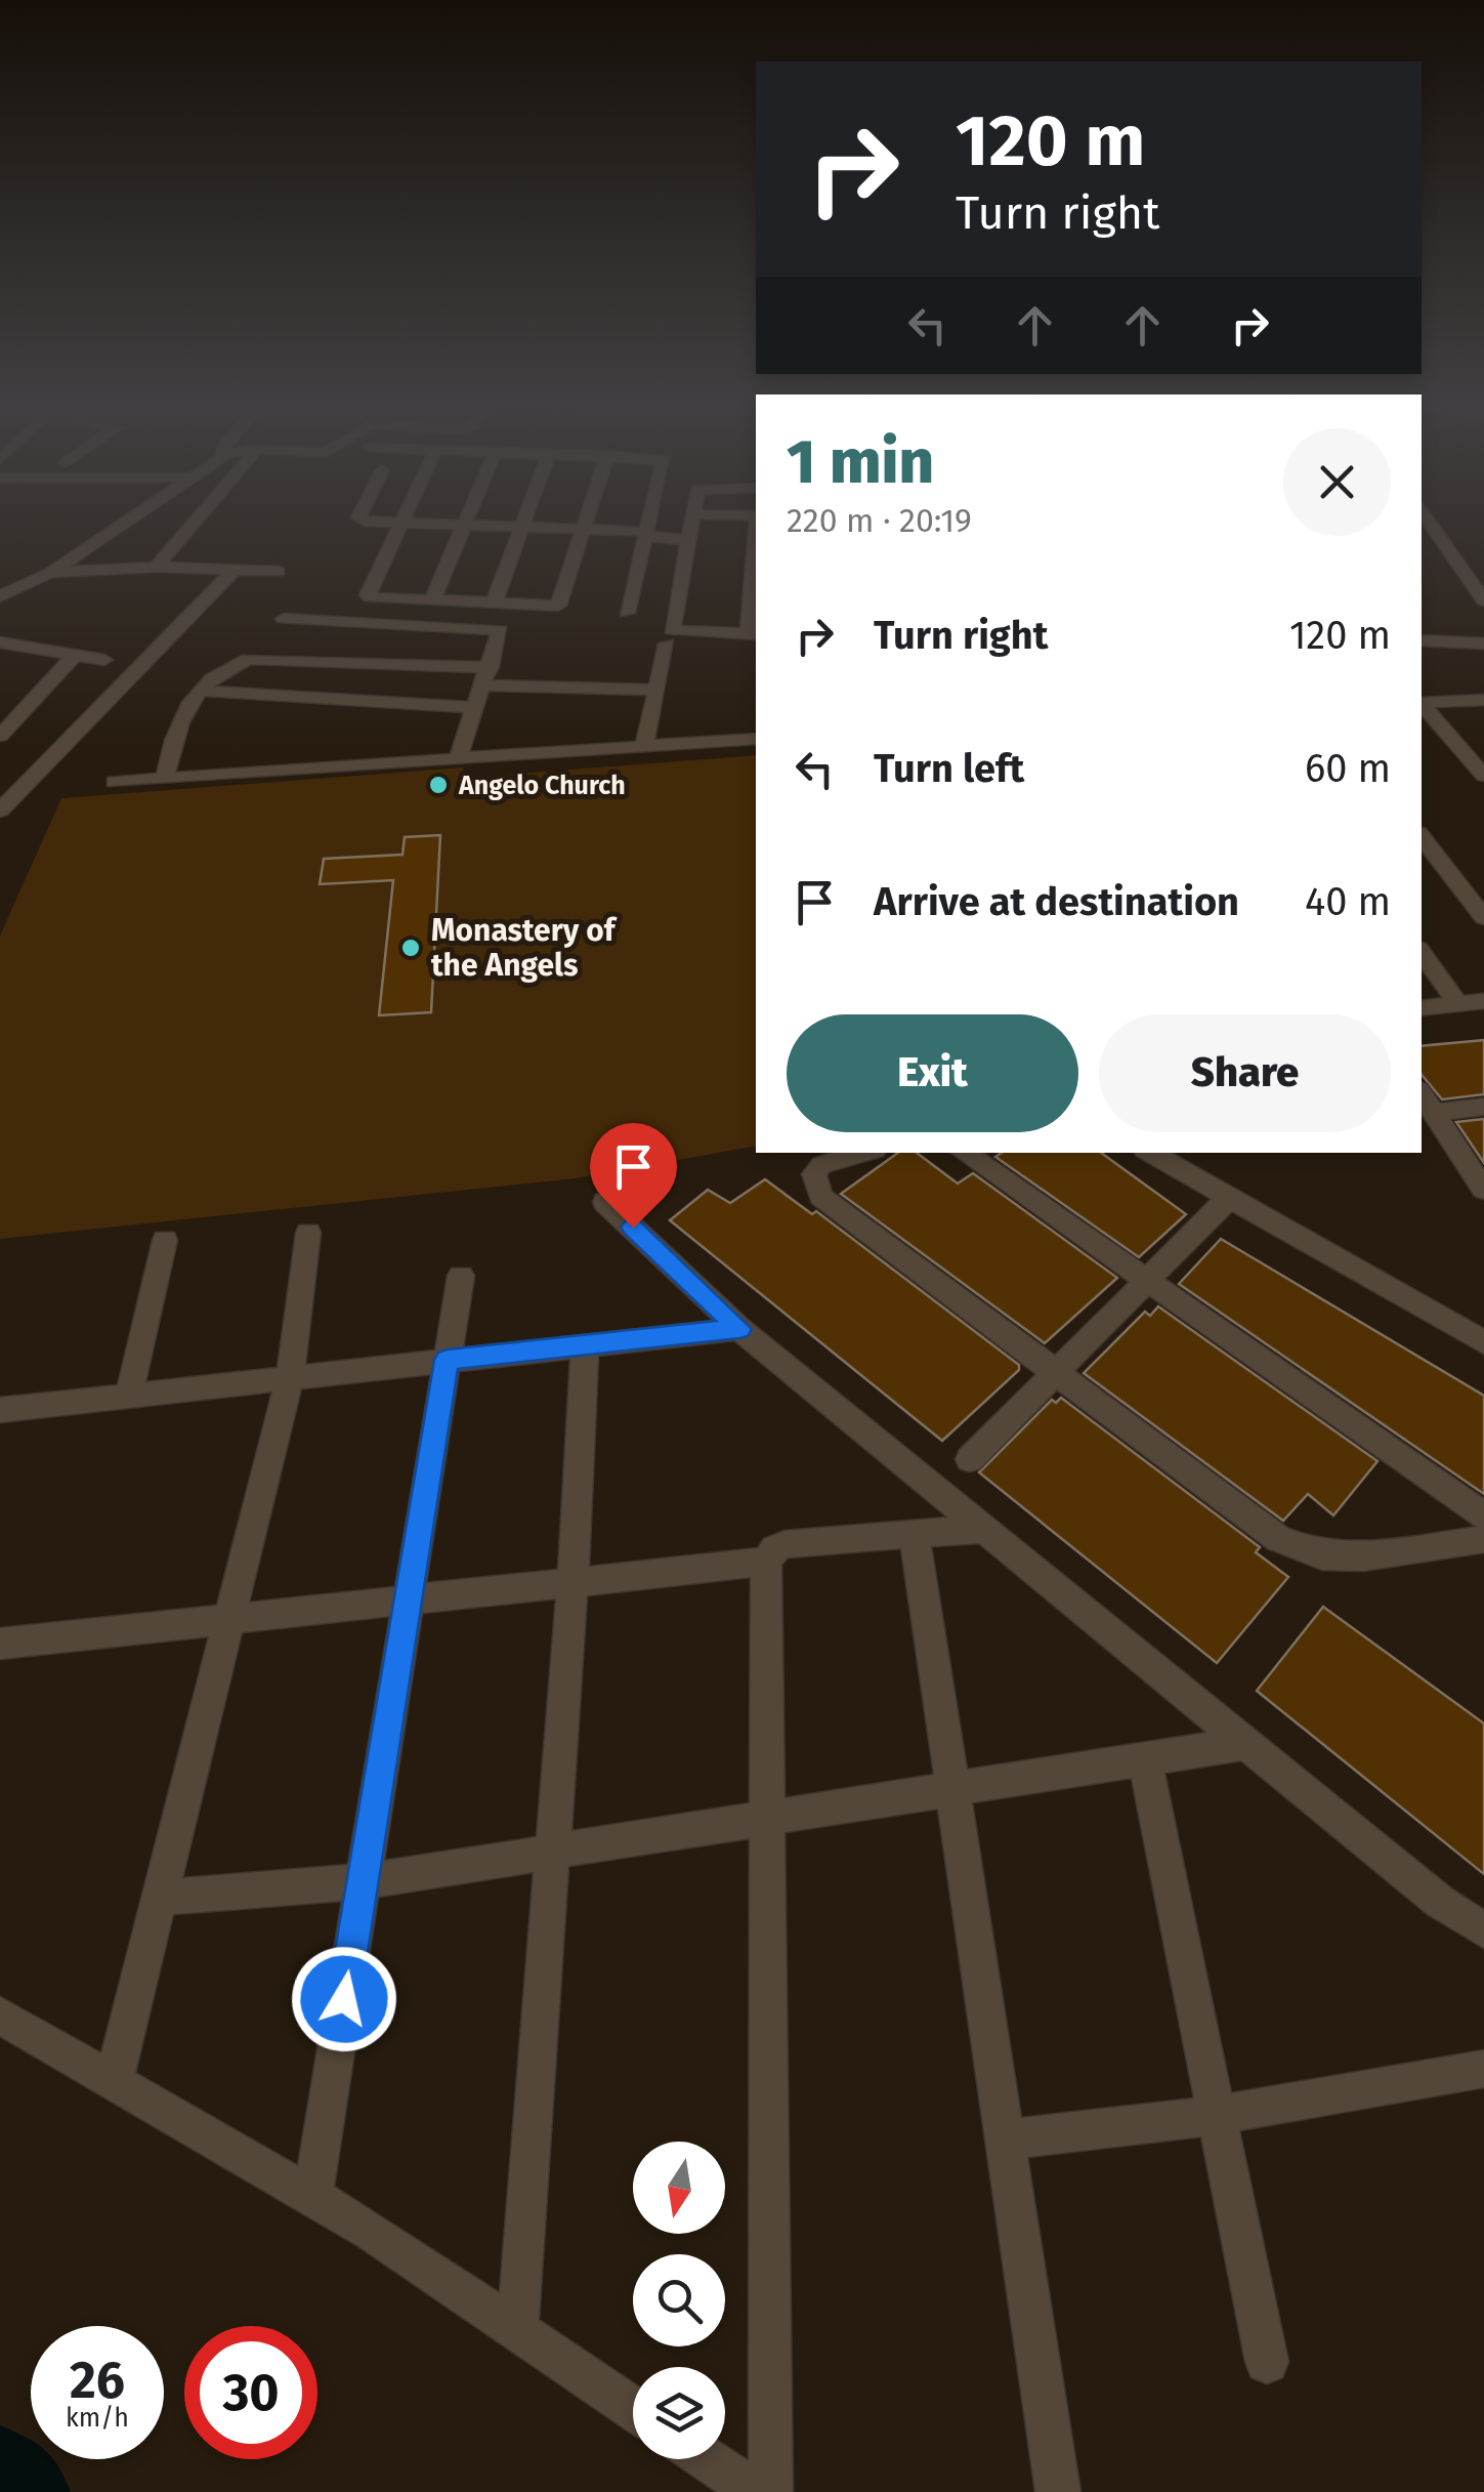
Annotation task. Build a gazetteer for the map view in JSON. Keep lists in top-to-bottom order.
{
  "places": ["Angelo Church", "Monastery of the Angels"],
  "north": "bottom",
  "page": {
    "turn": ["120 m", "Turn right"],
    "heading": ["1 min", "220 m · 20:19"],
    "list": [
      {
        "name": "Turn right",
        "value": "120 m"
      },
      {
        "name": "Turn left",
        "value": "60 m"
      },
      {
        "name": "Arrive at destination",
        "value": "40 m"
      }
    ],
    "buttons": ["Exit", "Share"],
    "speed": "26 km/h",
    "limit": "30"
  }
}
